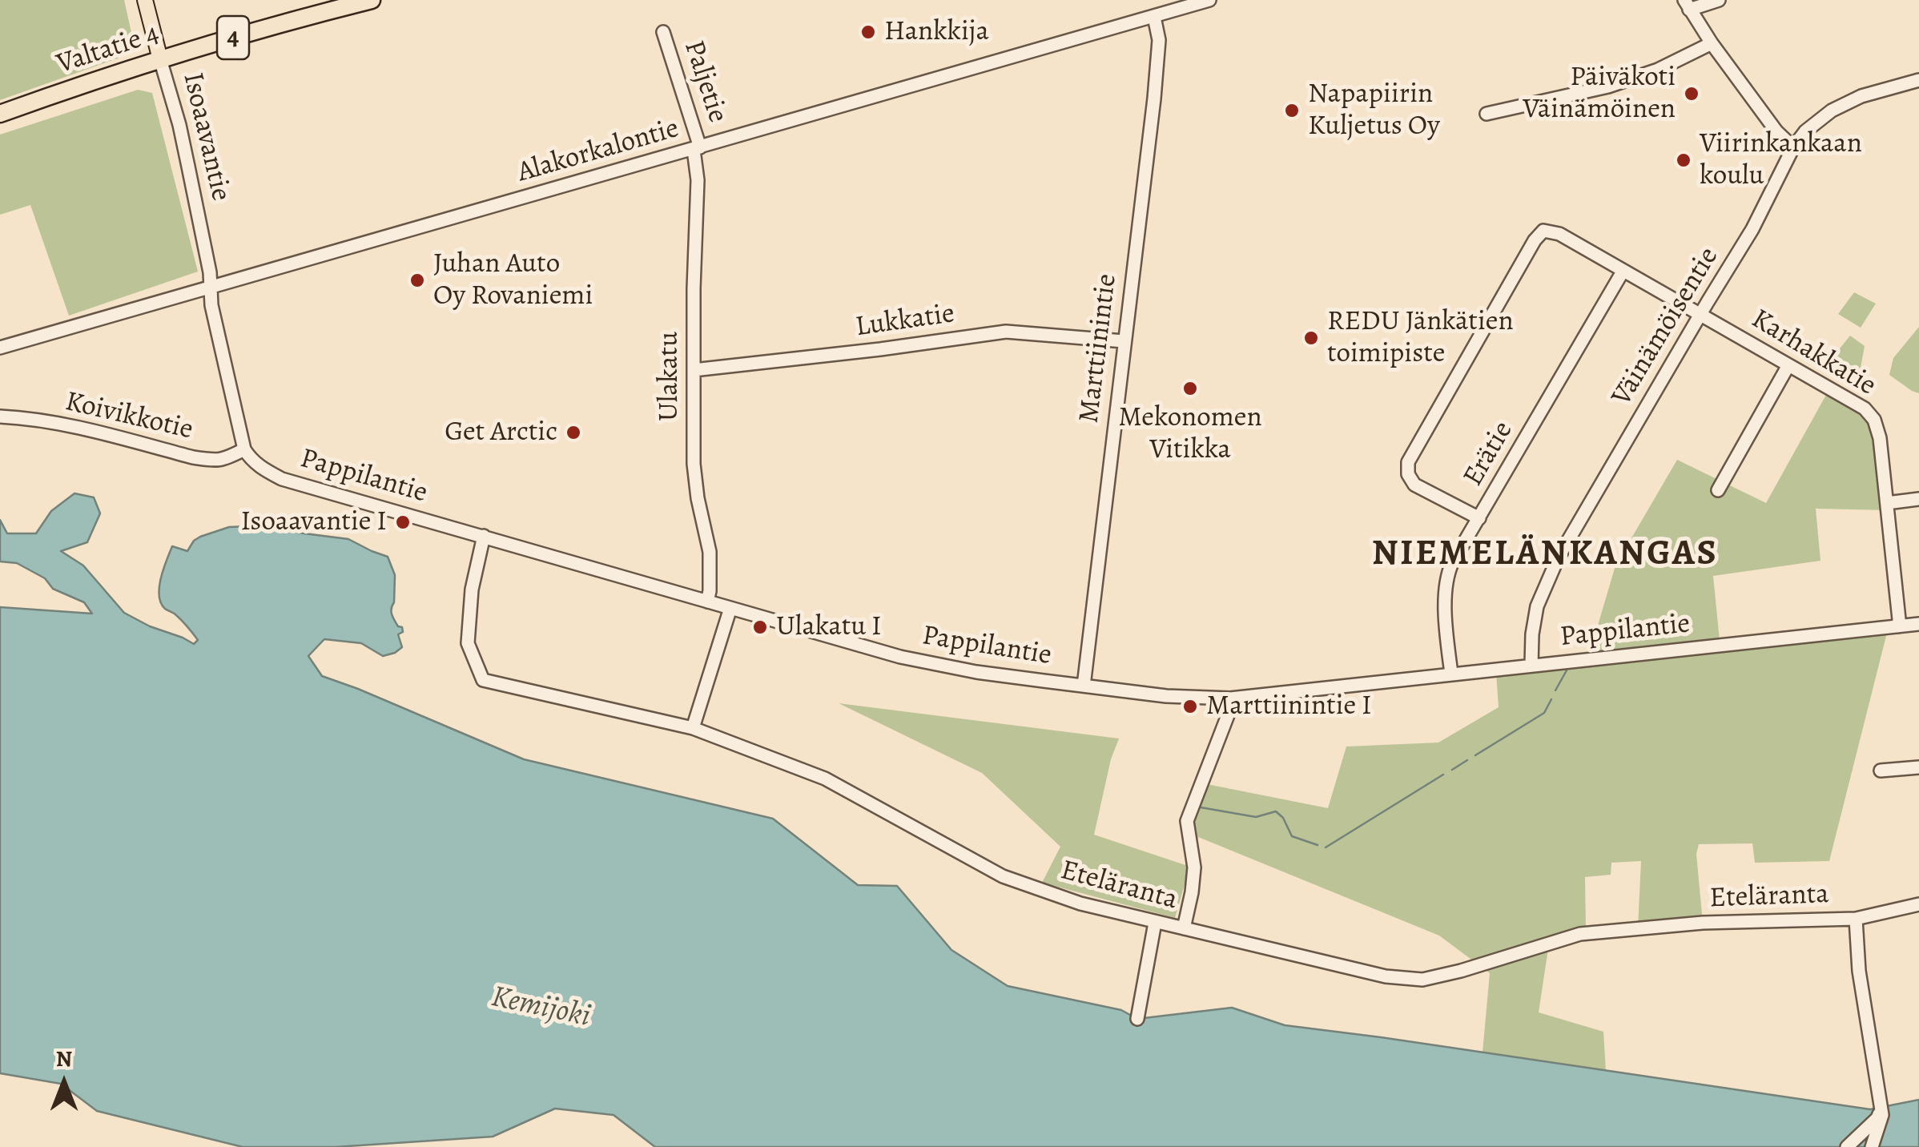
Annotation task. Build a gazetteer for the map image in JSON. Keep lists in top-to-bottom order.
{
  "streets": {
    "highway": ["4", "Valtatie 4"],
    "main road": ["Isoaavantie"],
    "street": [
      "Paljetie",
      "Alakorkalontie",
      "Lukkatie",
      "Väinämöisentie",
      "Marttiinintie",
      "Karhakkatie",
      "Ulakatu",
      "Koivikkotie",
      "Erätie",
      "Pappilantie",
      "Eteläranta"
    ]
  },
  "crossings": [
    ["Valtatie 4", "Isoaavantie"],
    ["Paljetie", "Alakorkalontie"],
    ["Paljetie", "Ulakatu"],
    ["Isoaavantie", "Alakorkalontie"],
    ["Alakorkalontie", "Marttiinintie"],
    ["Alakorkalontie", "Ulakatu"],
    ["Lukkatie", "Marttiinintie"],
    ["Lukkatie", "Ulakatu"],
    ["Väinämöisentie", "Karhakkatie"],
    ["Väinämöisentie", "Pappilantie"],
    ["Marttiinintie", "Pappilantie"],
    ["Karhakkatie", "Erätie"],
    ["Karhakkatie", "Pappilantie"],
    ["Ulakatu", "Pappilantie"],
    ["Koivikkotie", "Pappilantie"],
    ["Erätie", "Pappilantie"],
    ["Pappilantie", "Eteläranta"]
  ],
  "districts": ["NIEMELÄNKANGAS"],
  "water": ["Kemijoki"],
  "places": [
    "Hankkija",
    "Päiväkoti Väinämöinen",
    "Napapiirin Kuljetus Oy",
    "Viirinkankaan koulu",
    "Juhan Auto Oy Rovaniemi",
    "REDU Jänkätien toimipiste",
    "Mekonomen Vitikka",
    "Get Arctic",
    "Isoaavantie I",
    "Ulakatu I",
    "Marttiinintie I"
  ],
  "north": "top"
}
